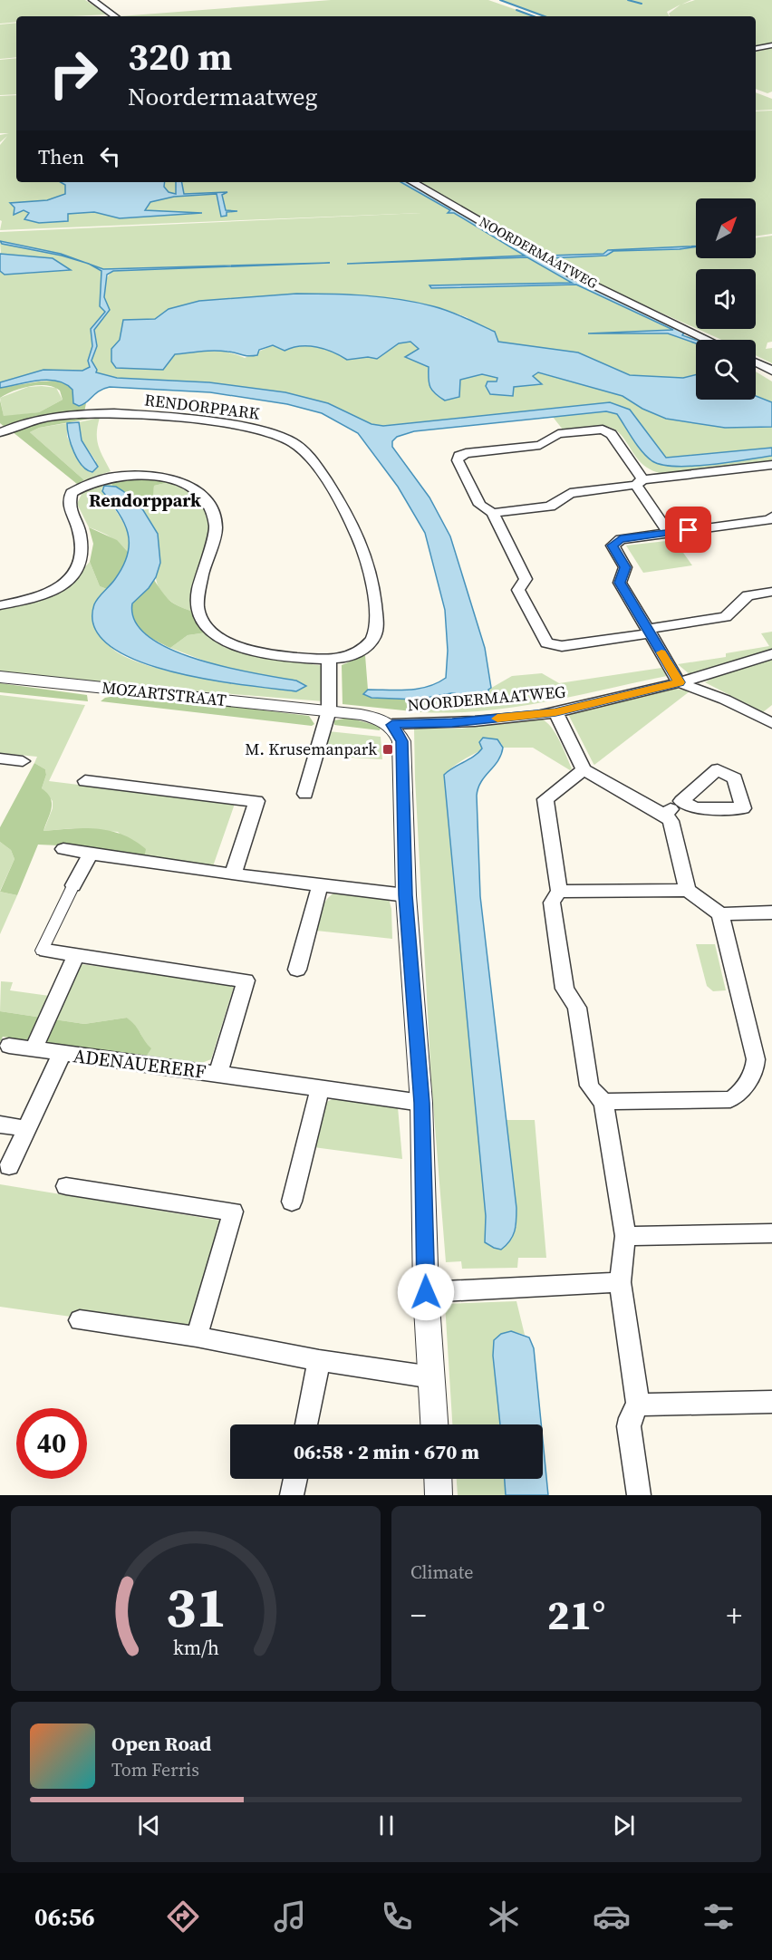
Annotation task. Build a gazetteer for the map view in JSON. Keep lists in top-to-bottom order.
{
  "streets": {
    "street": [
      "NOORDERMAATWEG",
      "RENDORPPARK",
      "MOZARTSTRAAT",
      "ADENAUERERF"
    ]
  },
  "crossings": [
    ["NOORDERMAATWEG", "MOZARTSTRAAT"]
  ],
  "districts": ["Rendorppark"],
  "places": {
    "transit": ["M. Krusemanpark"]
  },
  "north": "top right",
  "page": {
    "turn": ["320 m", "Noordermaatweg"],
    "then": "Then",
    "limit": "40",
    "trip": "06:58 · 2 min · 670 m",
    "tile": "Climate",
    "heat": ["−", "21°", "+"],
    "song": ["Open Road", "Tom Ferris"],
    "tabs": "06:56",
    "gauge": ["31", "km/h"]
  }
}
